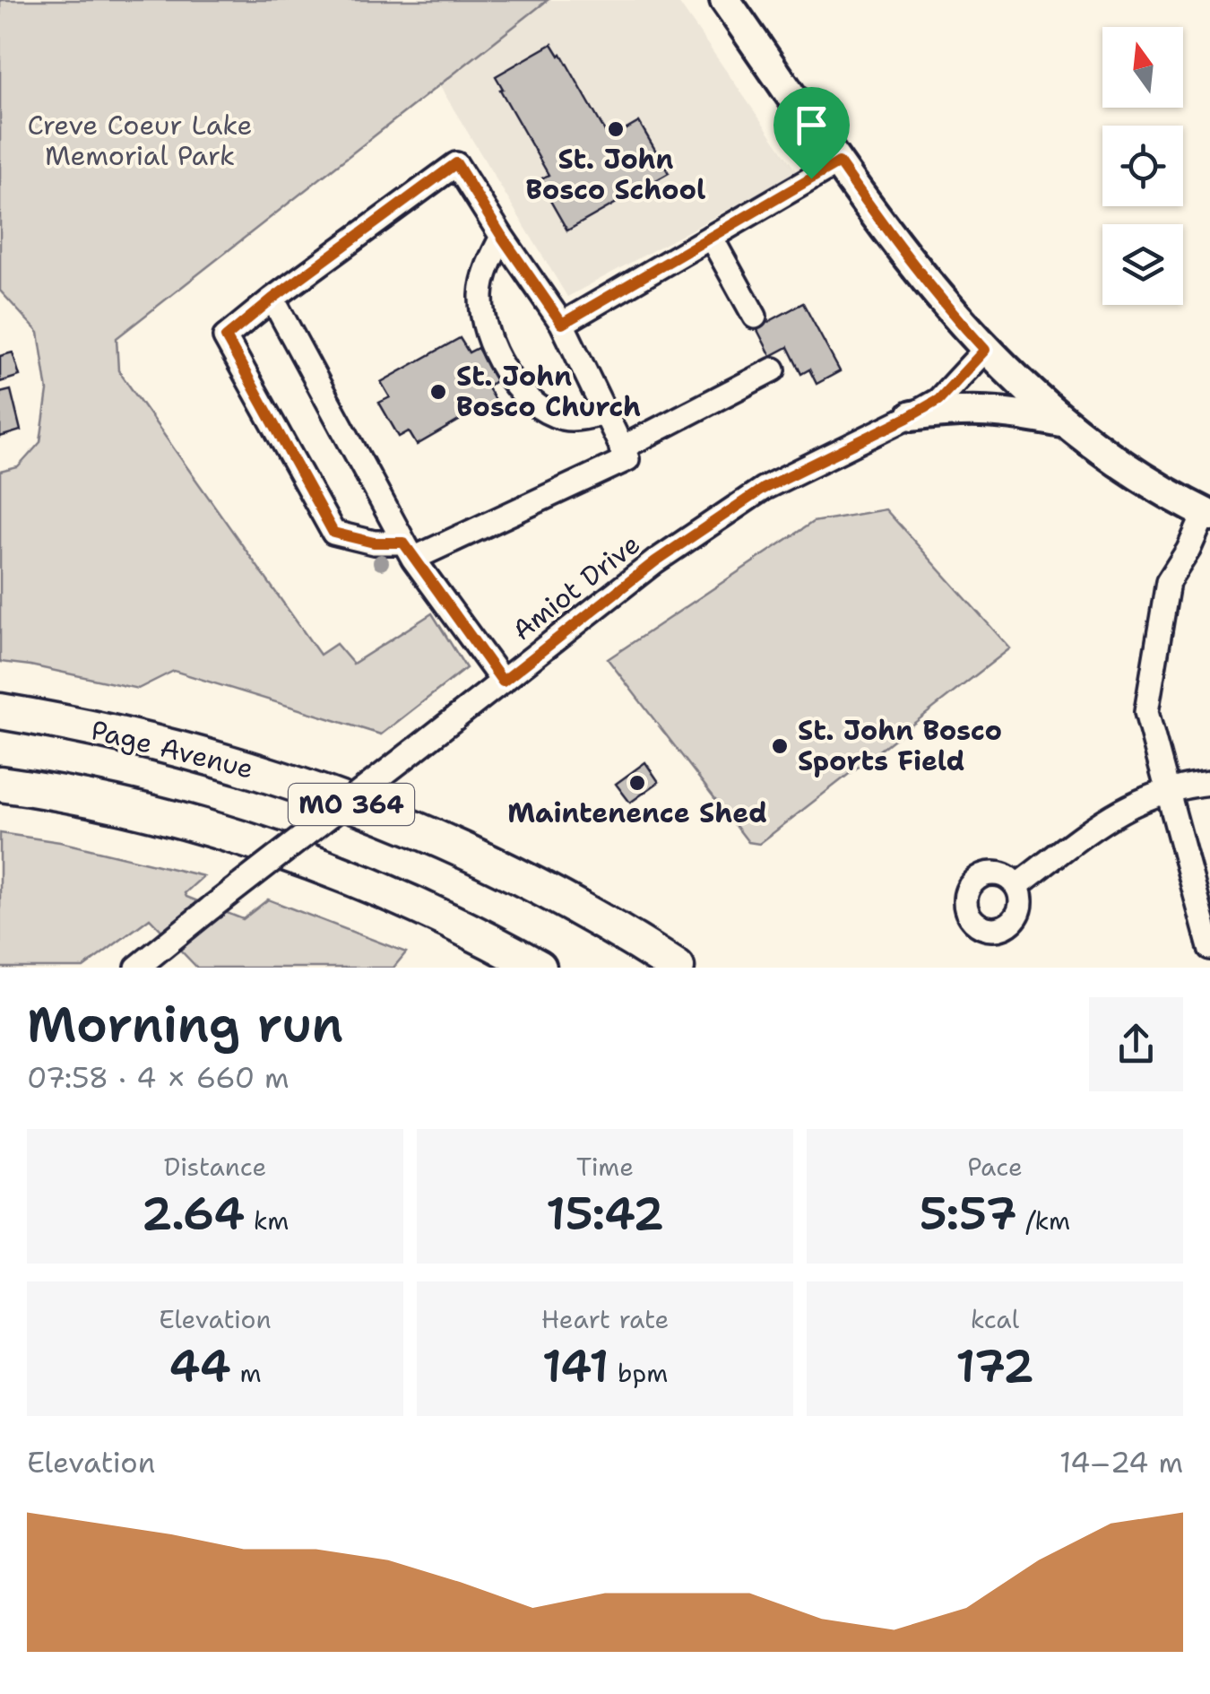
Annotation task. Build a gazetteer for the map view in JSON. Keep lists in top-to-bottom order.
{
  "streets": {
    "highway": ["Page Avenue", "MO 364"],
    "street": ["Amiot Drive"]
  },
  "parks": ["Creve Coeur Lake Memorial Park"],
  "places": [
    "St. John Bosco School",
    "St. John Bosco Church",
    "St. John Bosco Sports Field",
    "Maintenence Shed"
  ],
  "north": "top",
  "page": {
    "heading": ["Morning run", "07:58 · 4 × 660 m"],
    "stats": [
      ["Distance", "2.64 km"],
      ["Time", "15:42"],
      ["Pace", "5:57 /km"],
      ["Elevation", "44 m"],
      ["Heart rate", "141 bpm"],
      ["kcal", "172"]
    ],
    "chart": ["Elevation", "14–24 m"]
  }
}
